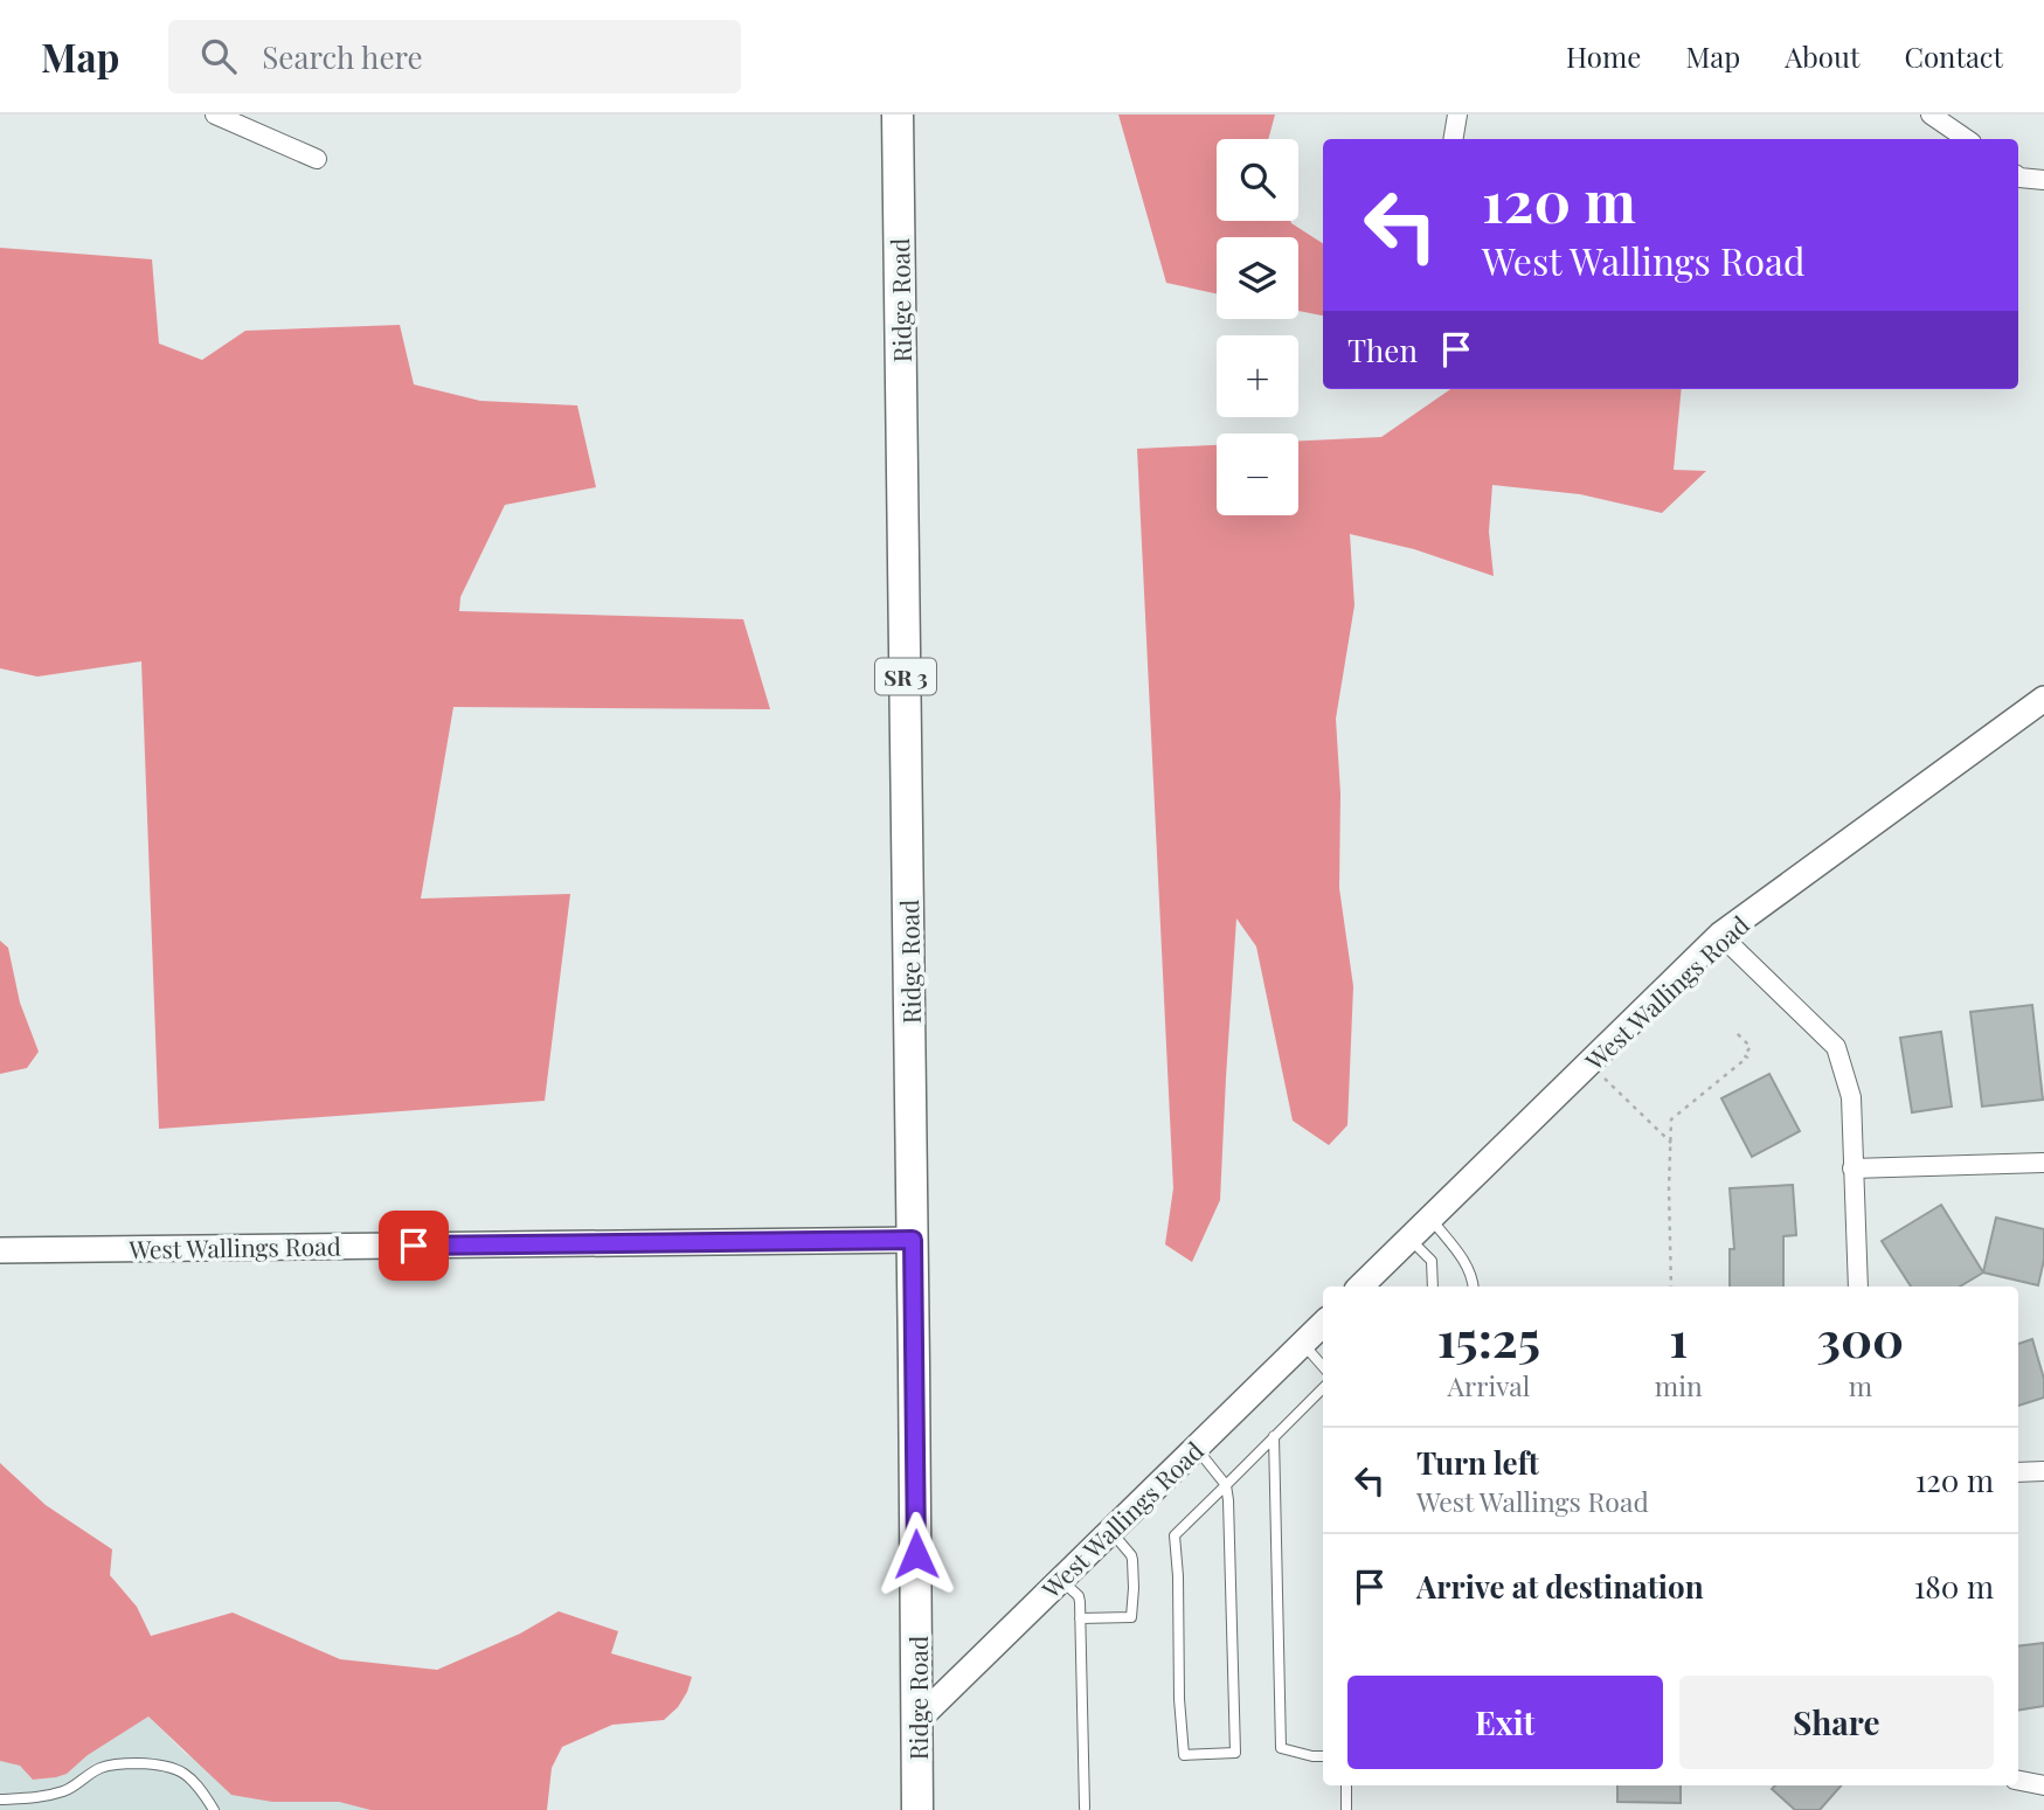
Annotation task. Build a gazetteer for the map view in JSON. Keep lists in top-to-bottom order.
{
  "streets": {
    "main road": ["Ridge Road", "SR 3"],
    "street": ["West Wallings Road"]
  },
  "crossings": [
    ["Ridge Road", "West Wallings Road"]
  ],
  "page": {
    "header": "Map",
    "search": "Search here",
    "nav": [
      "Home",
      "Map",
      "About",
      "Contact"
    ],
    "map_buttons": ["+", "−"],
    "turn": ["120 m", "West Wallings Road"],
    "then": "Then",
    "eta": [
      "15:25",
      "Arrival",
      "1",
      "min",
      "300",
      "m"
    ],
    "list": [
      {
        "name": "Turn left",
        "note": "West Wallings Road",
        "value": "120 m"
      },
      {
        "name": "Arrive at destination",
        "value": "180 m"
      }
    ],
    "buttons": ["Exit", "Share"]
  }
}
